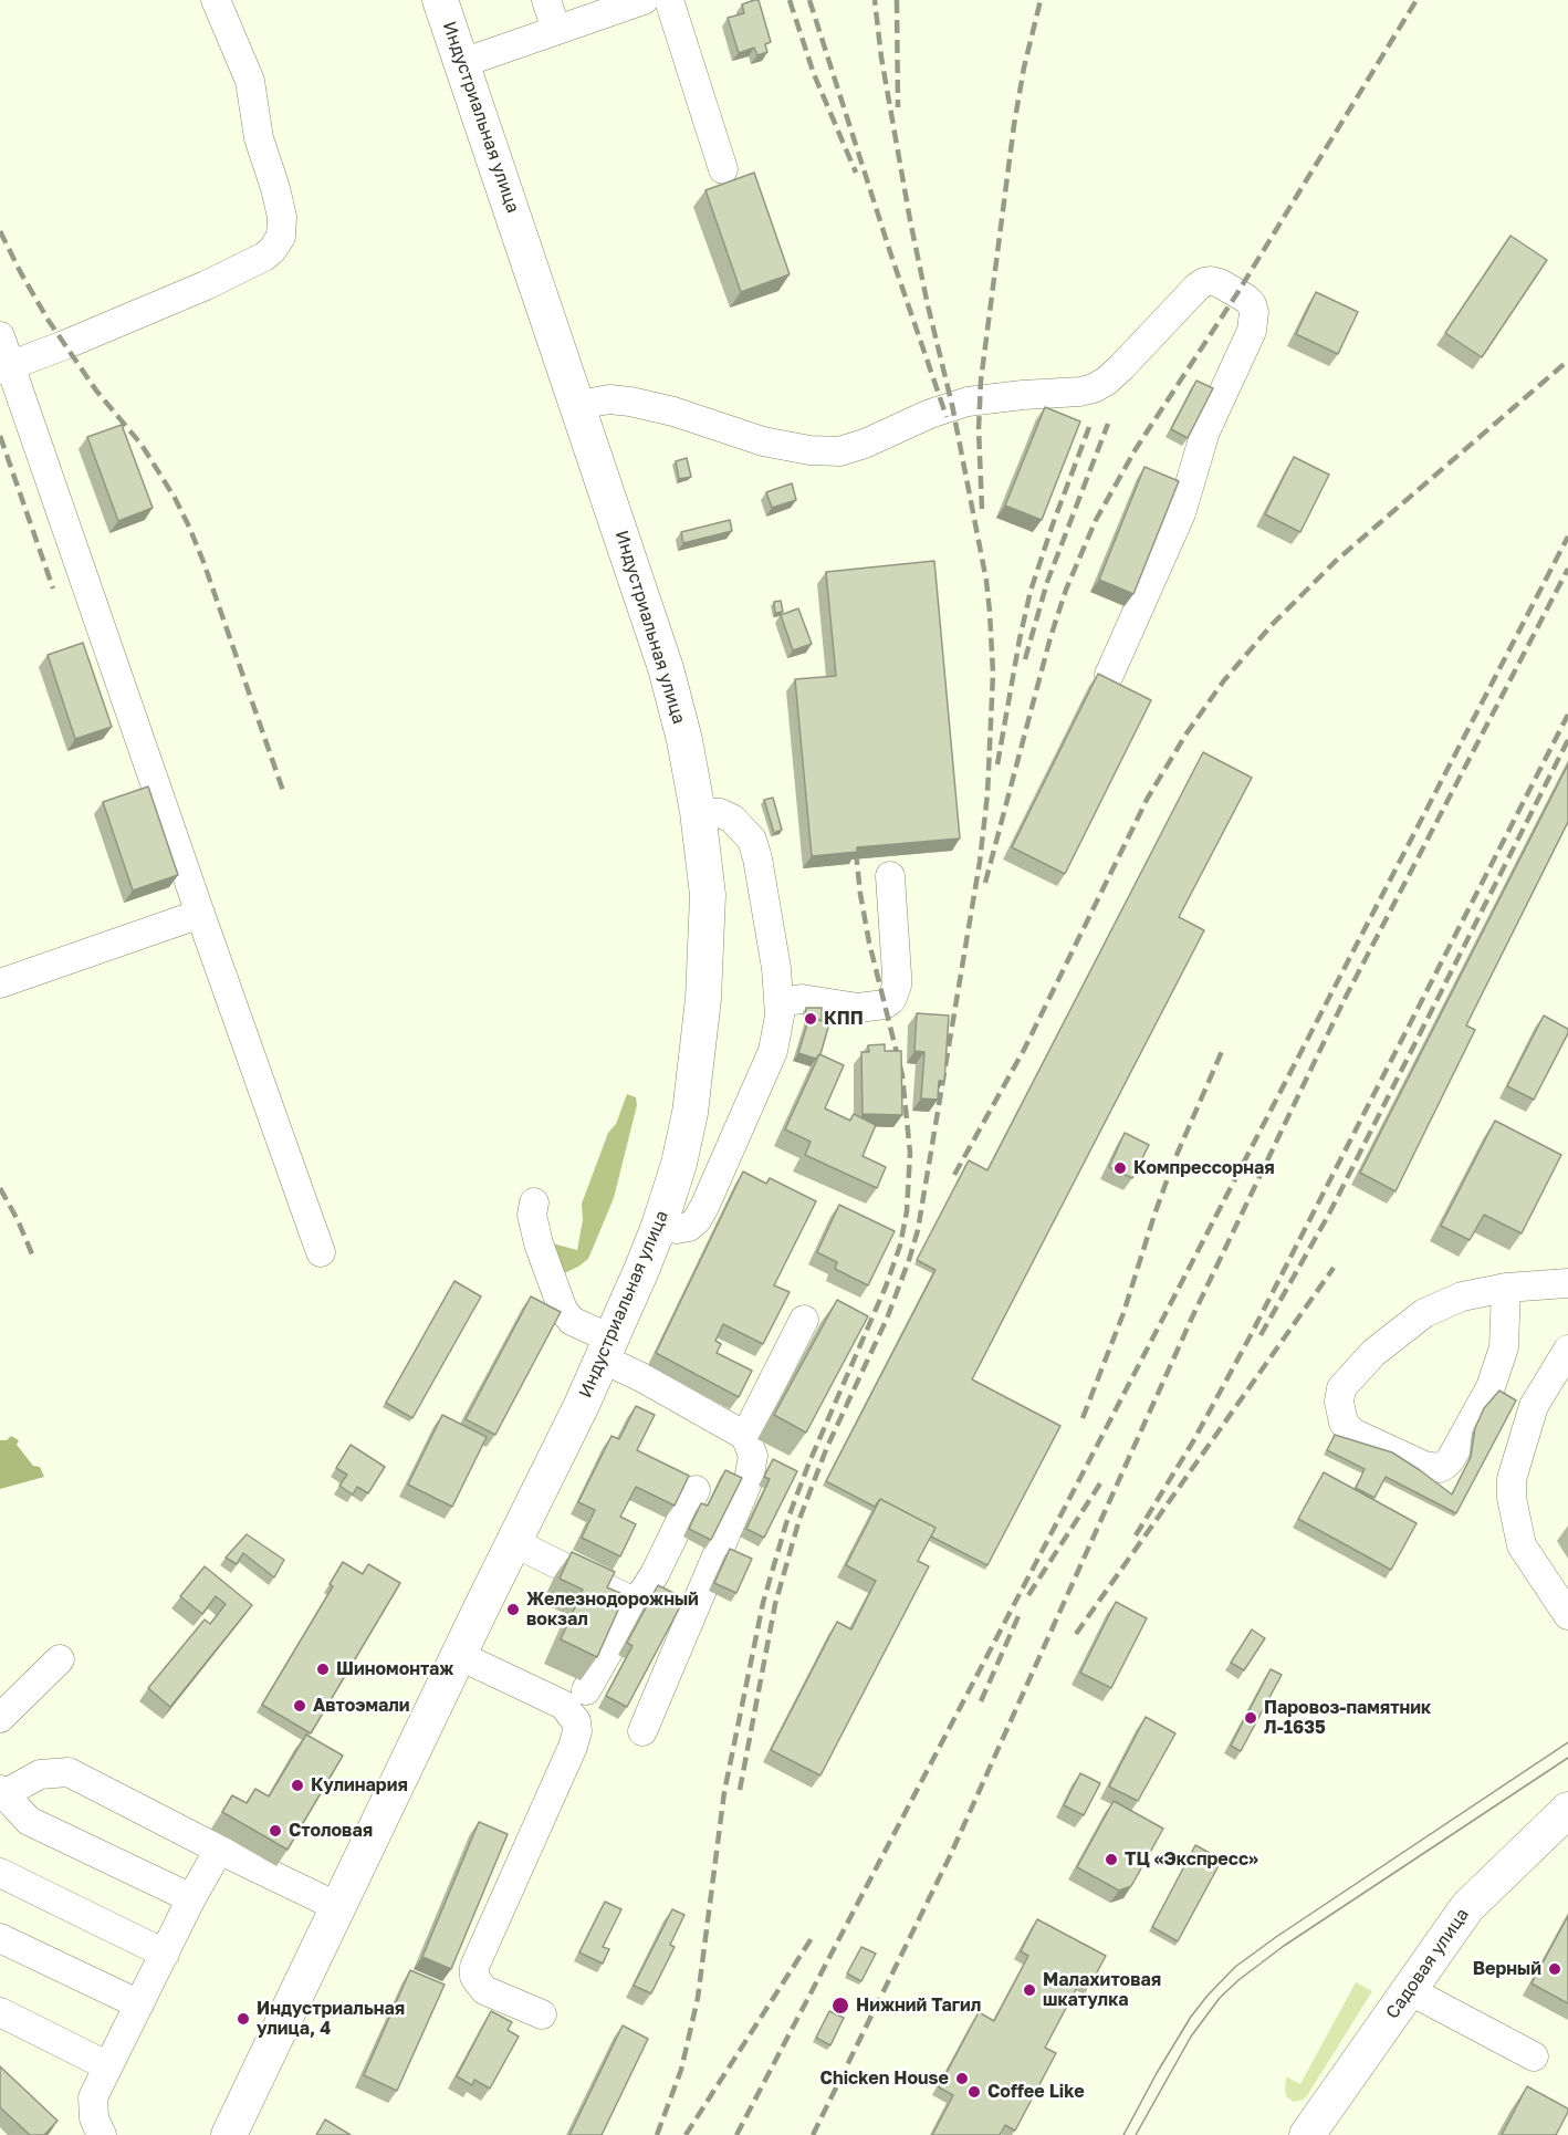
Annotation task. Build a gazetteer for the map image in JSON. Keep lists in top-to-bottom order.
{
  "streets": {
    "main road": ["Индустриальная улица", "Садовая улица"]
  },
  "places": [
    "КПП",
    "Компрессорная",
    "Железнодорожный вокзал",
    "Шиномонтаж",
    "Автоэмали",
    "Паровоз-памятник Л-1635",
    "Кулинария",
    "Столовая",
    "ТЦ «Экспресс»",
    "Верный",
    "Малахитовая шкатулка",
    "Нижний Тагил",
    "Индустриальная улица, 4",
    "Chicken House",
    "Coffee Like"
  ]
}
